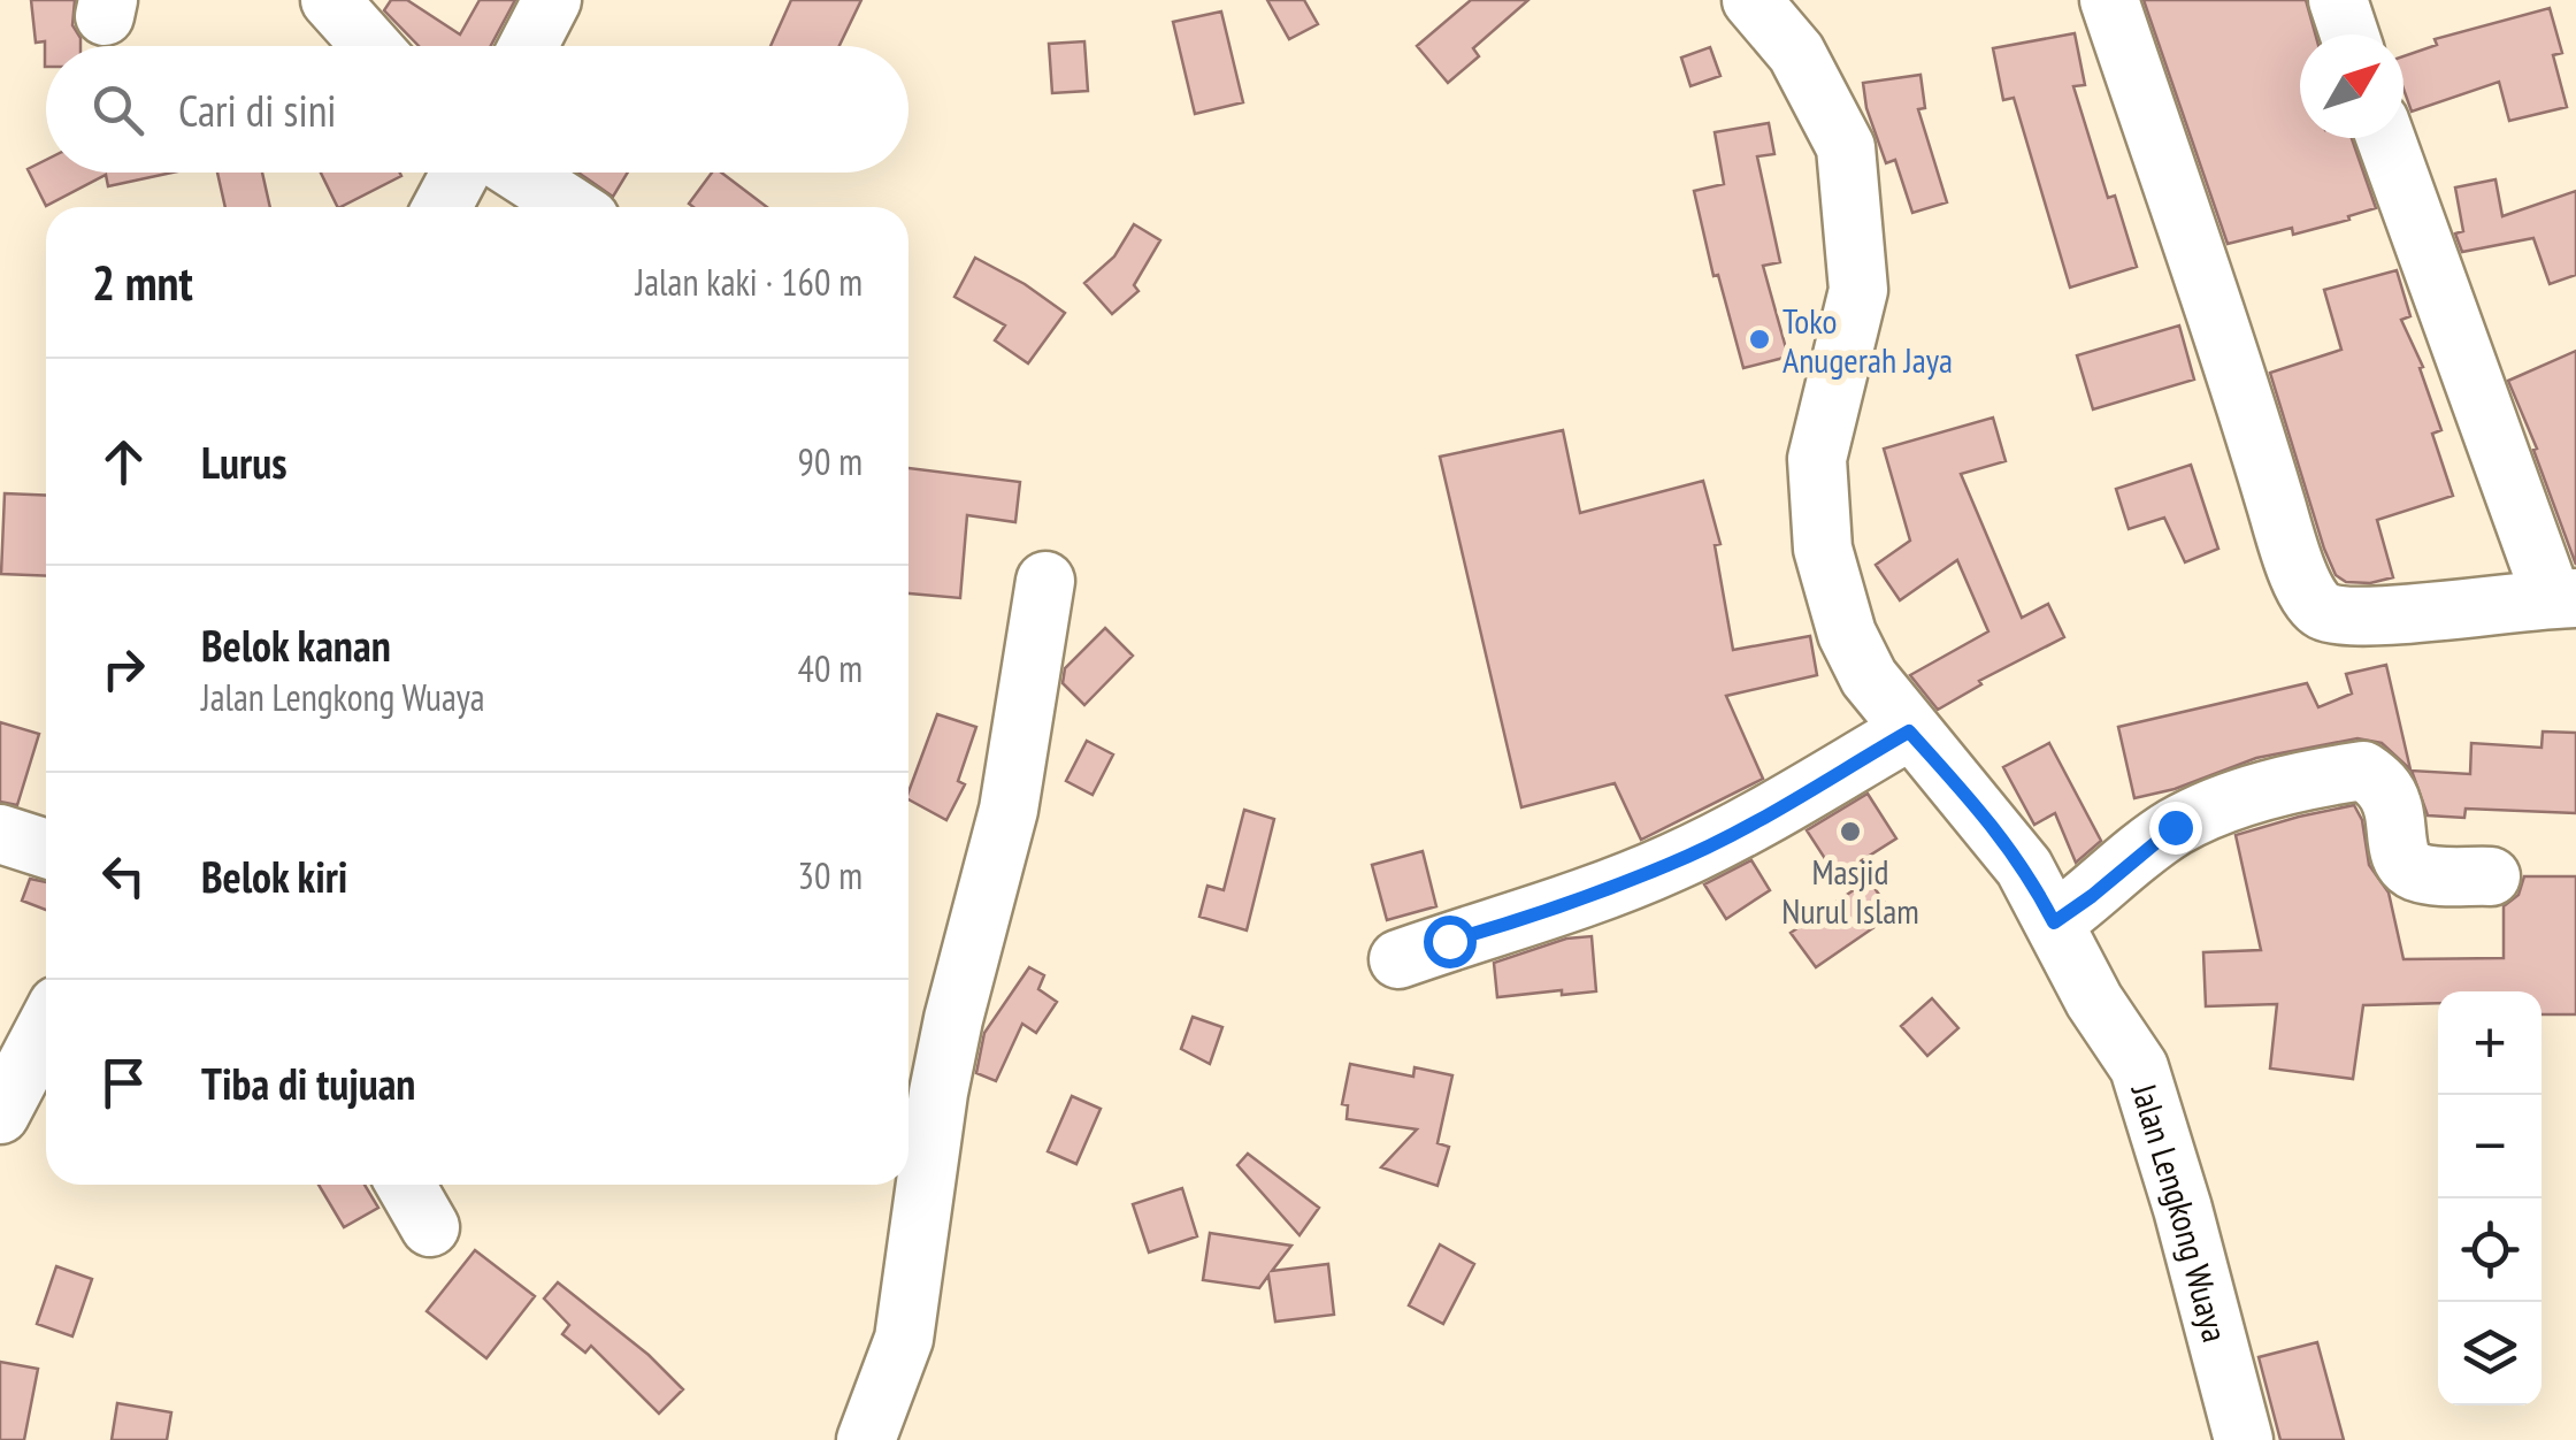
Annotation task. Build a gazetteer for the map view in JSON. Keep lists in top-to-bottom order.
{
  "streets": {
    "street": ["Jalan Lengkong Wuaya"]
  },
  "places": ["Toko Anugerah Jaya", "Masjid Nurul Islam"],
  "north": "top right",
  "page": {
    "search": "Cari di sini",
    "heading": ["2 mnt", "Jalan kaki · 160 m"],
    "list": [
      ["Lurus", "90 m"],
      ["Belok kanan", "Jalan Lengkong Wuaya", "40 m"],
      ["Belok kiri", "30 m"],
      "Tiba di tujuan"
    ],
    "map_buttons": ["+", "−"]
  }
}
